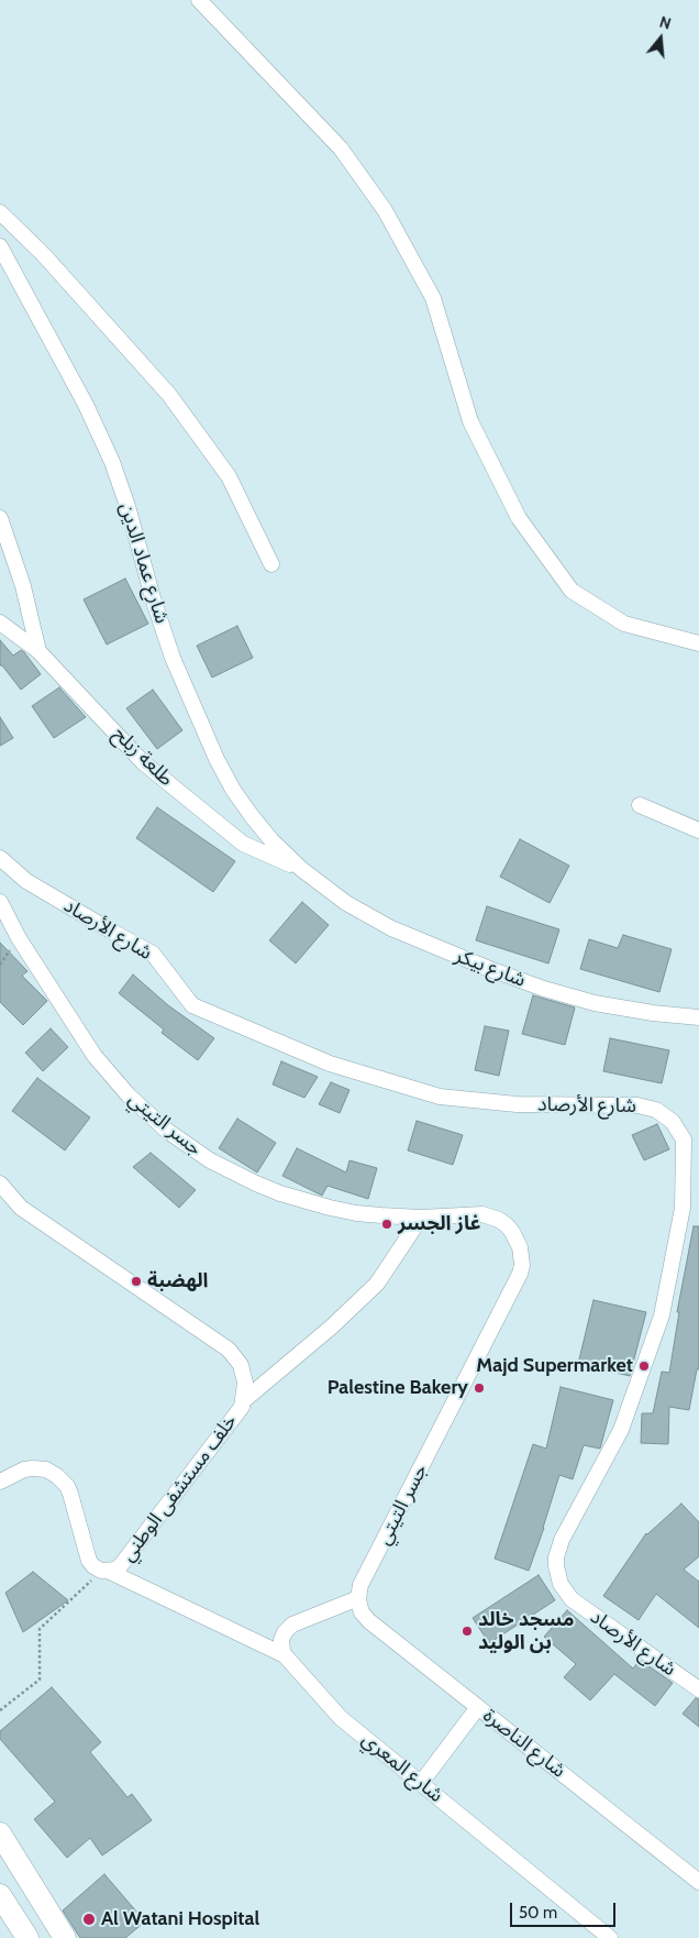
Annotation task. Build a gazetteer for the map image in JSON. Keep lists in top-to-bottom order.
{
  "streets": {
    "street": [
      "شارع عماد الدين",
      "طلعة زبلح",
      "شارع الأرصاد",
      "شارع بيكر",
      "جسر التيتي",
      "خلف مستشفى الوطني",
      "شارع الناصرة",
      "شارع المعري"
    ]
  },
  "crossings": [
    ["شارع عماد الدين", "طلعة زبلح"],
    ["شارع عماد الدين", "شارع بيكر"],
    ["طلعة زبلح", "شارع بيكر"],
    ["جسر التيتي", "شارع الناصرة"]
  ],
  "places": [
    "غاز الجسر",
    "الهضبة",
    "Majd Supermarket",
    "Palestine Bakery",
    "مسجد خالد بن الوليد",
    "Al Watani Hospital"
  ],
  "scale_bar": "50 m",
  "north": "top"
}
